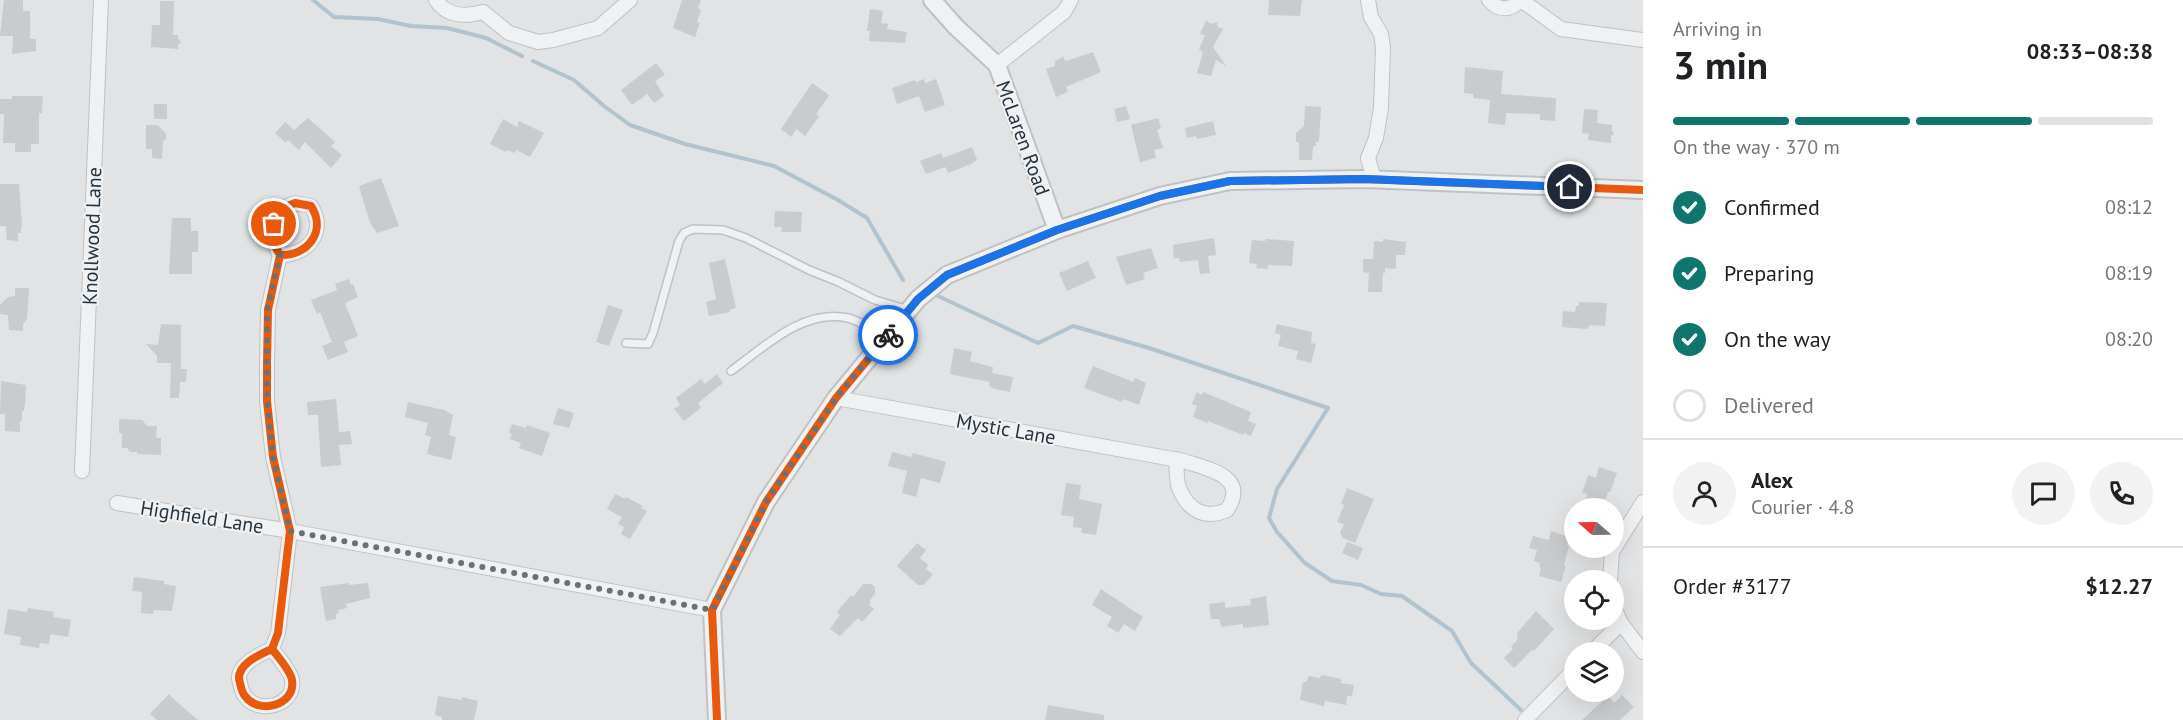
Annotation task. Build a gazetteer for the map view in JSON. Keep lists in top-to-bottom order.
{
  "streets": {
    "street": [
      "McLaren Road",
      "Knollwood Lane",
      "Mystic Lane",
      "Highfield Lane"
    ]
  },
  "north": "left",
  "page": {
    "heading": ["3 min", "Arriving in", "08:33–08:38"],
    "panel": [
      "Alex",
      "Courier · 4.8",
      "Order #3177",
      "$12.27"
    ],
    "bar": "On the way · 370 m",
    "list": [
      ["Confirmed", "08:12"],
      ["Preparing", "08:19"],
      ["On the way", "08:20"],
      "Delivered"
    ]
  }
}
